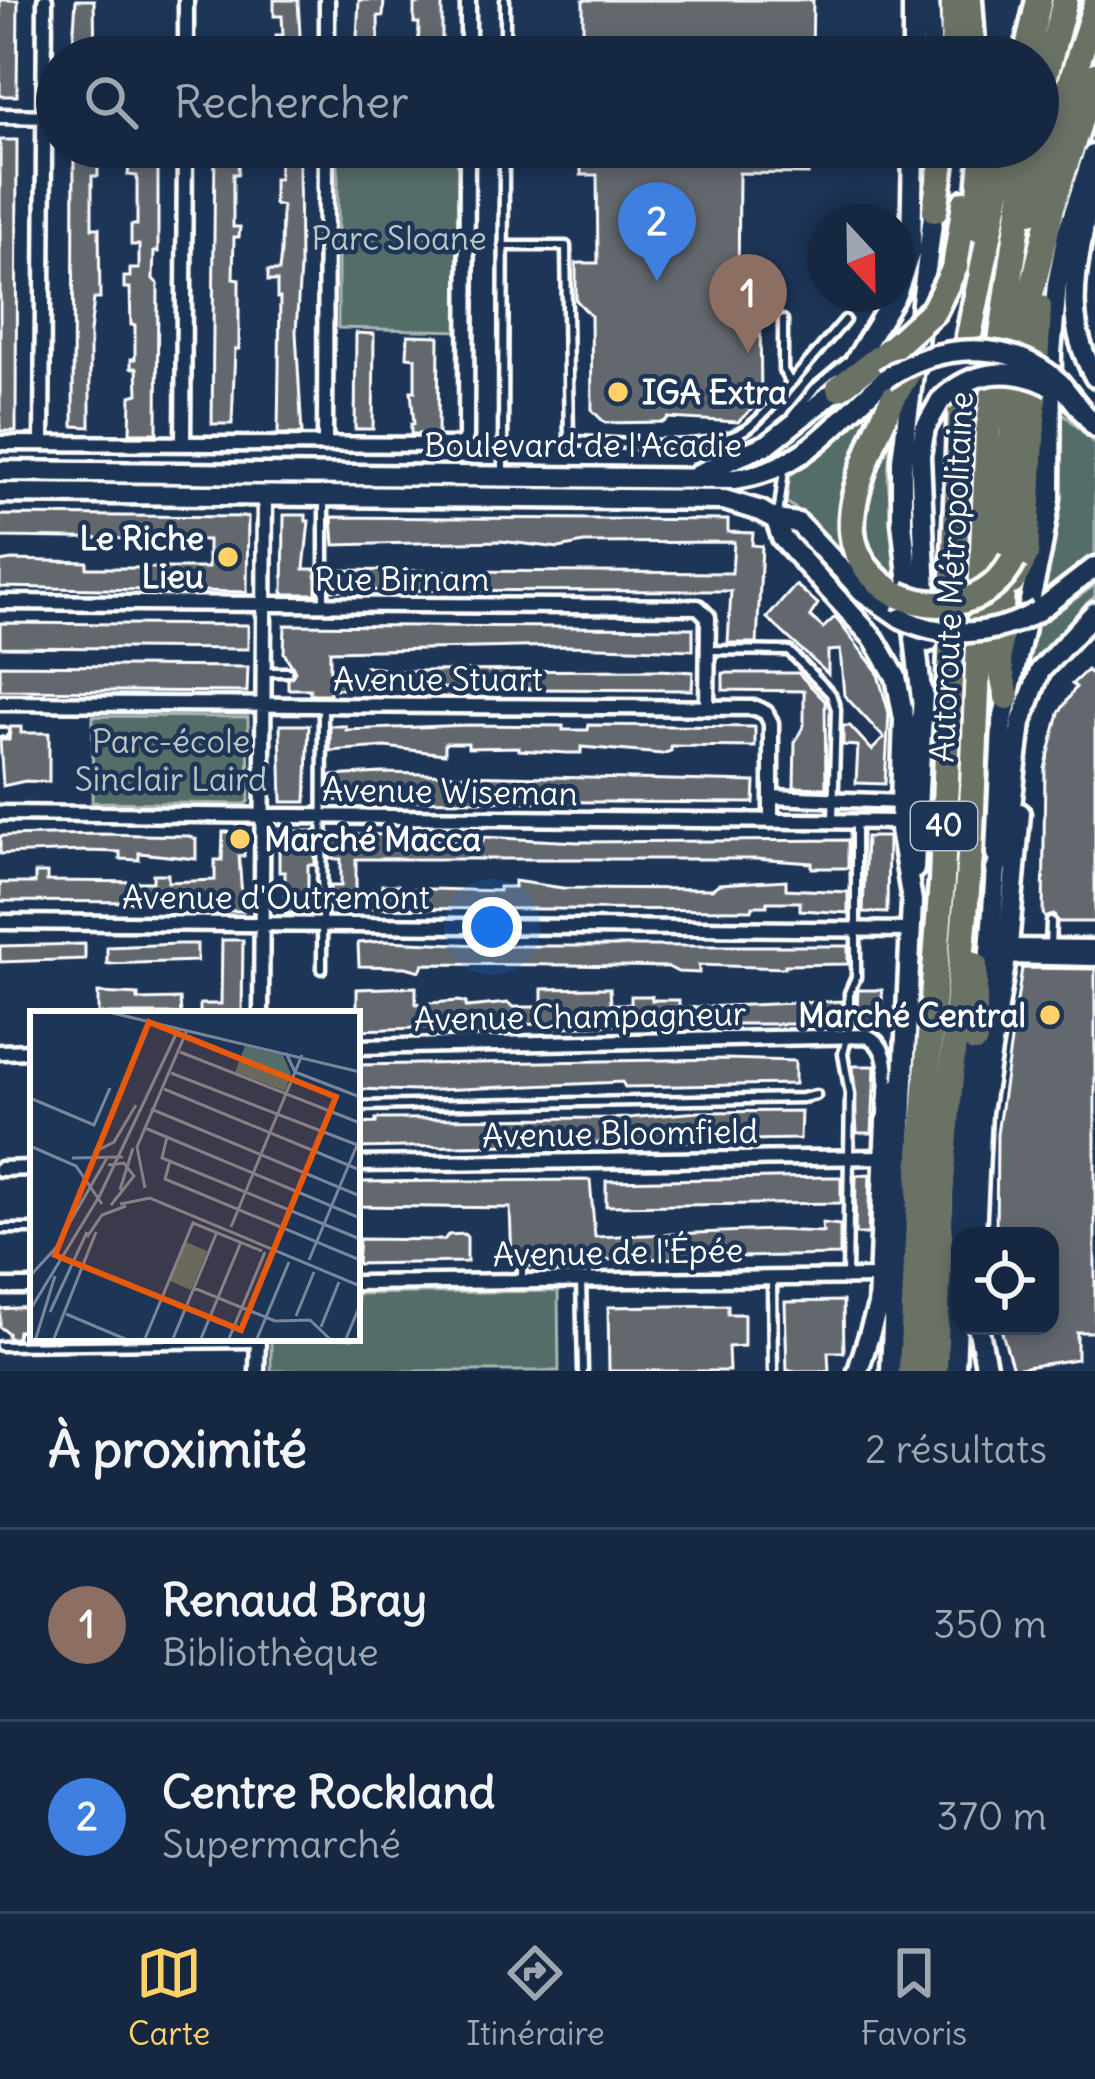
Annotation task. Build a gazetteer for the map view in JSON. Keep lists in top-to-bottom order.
{
  "streets": {
    "highway": ["Autoroute Métropolitaine", "40"],
    "main road": ["Boulevard de l'Acadie"],
    "street": [
      "Rue Birnam",
      "Avenue Stuart",
      "Avenue Wiseman",
      "Avenue d'Outremont",
      "Avenue Champagneur",
      "Avenue Bloomfield",
      "Avenue de l'Épée"
    ]
  },
  "crossings": [
    ["Rue Birnam", "Avenue Stuart"],
    ["Avenue Stuart", "Avenue Wiseman"]
  ],
  "parks": ["Parc Sloane", "Parc-école Sinclair Laird"],
  "places": [
    "IGA Extra",
    "Le Riche Lieu",
    "Marché Macca",
    "Marché Central"
  ],
  "north": "bottom",
  "page": {
    "search": "Rechercher",
    "pins": ["2", "1"],
    "heading": ["À proximité", "2 résultats"],
    "list": [
      {
        "mark": "1",
        "name": "Renaud Bray",
        "note": "Bibliothèque",
        "value": "350 m"
      },
      {
        "mark": "2",
        "name": "Centre Rockland",
        "note": "Supermarché",
        "value": "370 m"
      }
    ],
    "nav": ["Carte", "Itinéraire", "Favoris"]
  }
}
